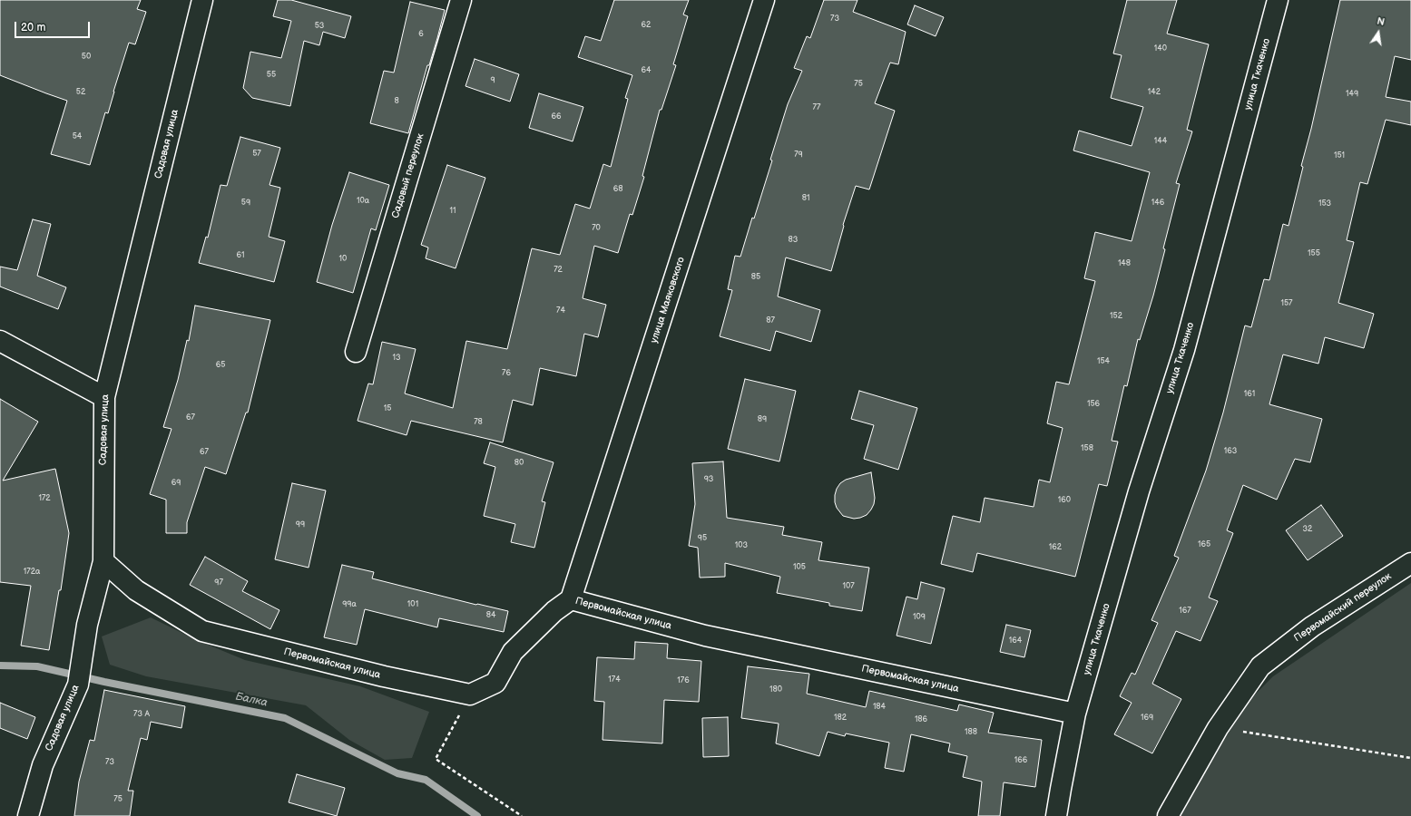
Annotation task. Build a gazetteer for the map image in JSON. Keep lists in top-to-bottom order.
{
  "streets": {
    "street": [
      "улица Ткаченко",
      "Садовая улица",
      "Садовый переулок",
      "улица Маяковского",
      "Первомайский переулок",
      "Первомайская улица"
    ]
  },
  "crossings": [
    ["улица Ткаченко", "Первомайская улица"],
    ["Садовая улица", "Первомайская улица"],
    ["улица Маяковского", "Первомайская улица"]
  ],
  "water": ["Балка"],
  "house_numbers": [
    "73",
    "62",
    "53",
    "6",
    "140",
    "50",
    "64",
    "55",
    "9",
    "75",
    "52",
    "142",
    "149",
    "8",
    "77",
    "66",
    "54",
    "144",
    "57",
    "79",
    "151",
    "68",
    "81",
    "10а",
    "59",
    "146",
    "153",
    "11",
    "70",
    "83",
    "155",
    "61",
    "10",
    "148",
    "72",
    "85",
    "157",
    "74",
    "152",
    "87",
    "13",
    "154",
    "65",
    "76",
    "161",
    "156",
    "15",
    "67",
    "89",
    "78",
    "158",
    "163",
    "67",
    "80",
    "93",
    "69",
    "172",
    "160",
    "99",
    "32",
    "95",
    "165",
    "103",
    "162",
    "105",
    "172а",
    "97",
    "107",
    "99а",
    "101",
    "167",
    "84",
    "109",
    "164",
    "174",
    "176",
    "180",
    "184",
    "73 A",
    "182",
    "169",
    "186",
    "188",
    "166",
    "73",
    "75"
  ],
  "scale_bar": "20 m",
  "north": "top"
}
